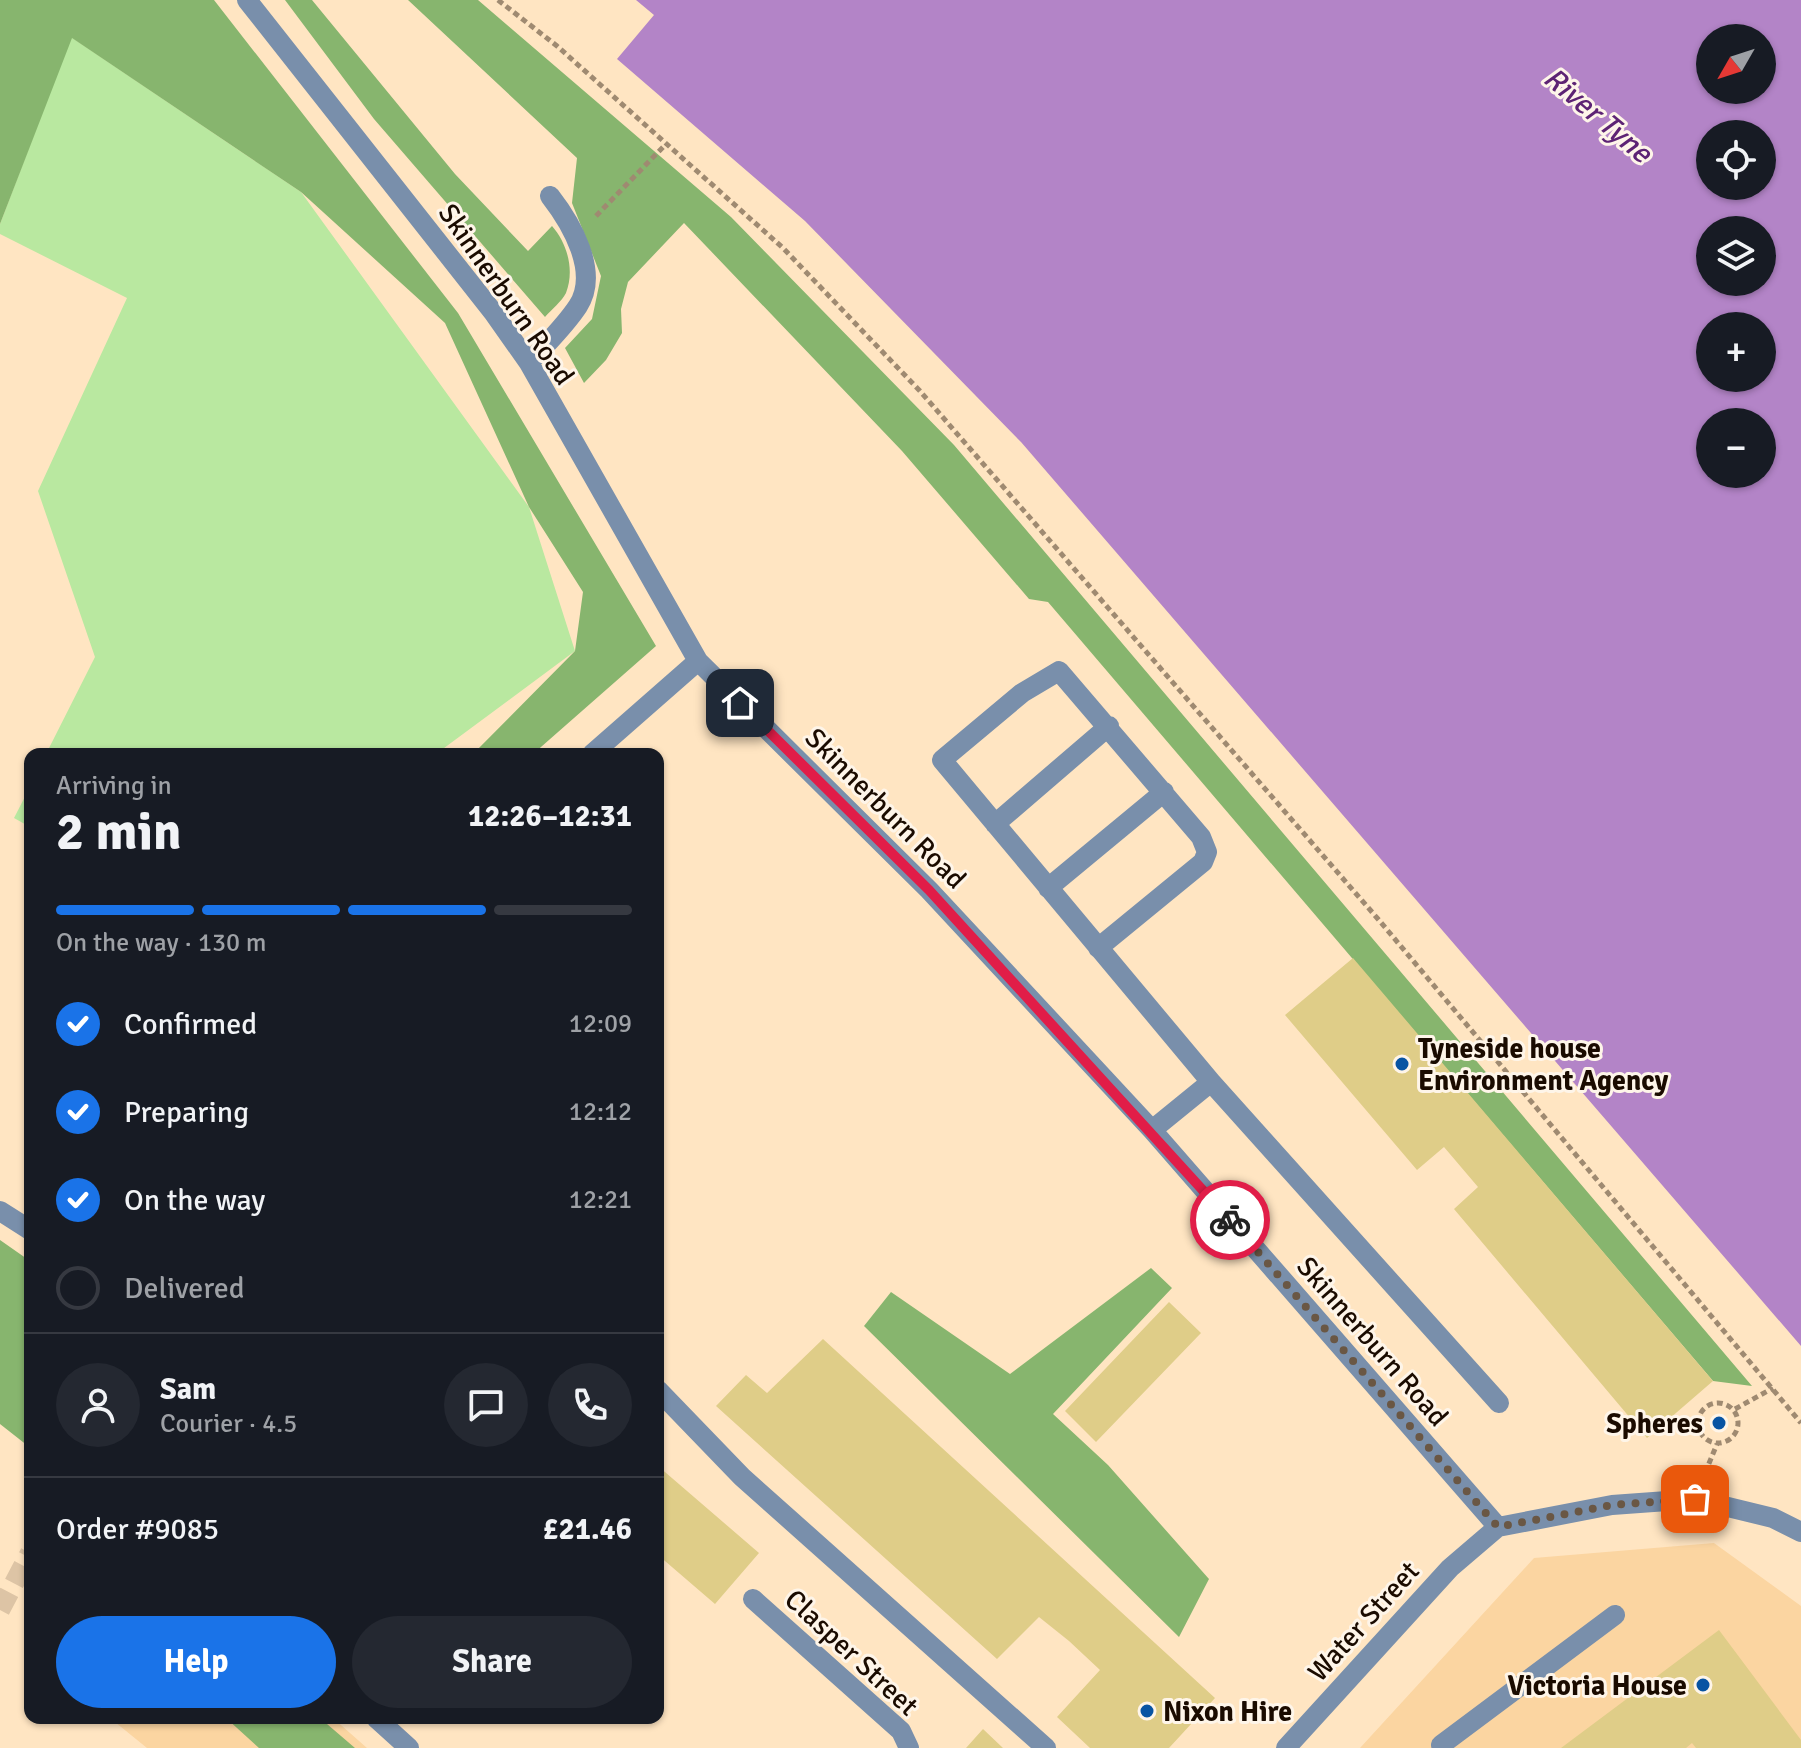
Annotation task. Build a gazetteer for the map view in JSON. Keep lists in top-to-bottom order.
{
  "streets": {
    "street": ["Skinnerburn Road", "Water Street", "Clasper Street"]
  },
  "crossings": [
    ["Skinnerburn Road", "Water Street"]
  ],
  "water": ["River Tyne"],
  "places": [
    "Tyneside house Environment Agency",
    "Spheres",
    "Victoria House",
    "Nixon Hire"
  ],
  "north": "bottom left",
  "page": {
    "map_buttons": ["+", "−"],
    "heading": ["2 min", "Arriving in", "12:26–12:31"],
    "panel": [
      "Sam",
      "Courier · 4.5",
      "Order #9085",
      "£21.46"
    ],
    "bar": "On the way · 130 m",
    "list": [
      ["Confirmed", "12:09"],
      ["Preparing", "12:12"],
      ["On the way", "12:21"],
      "Delivered"
    ],
    "buttons": ["Help", "Share"]
  }
}
